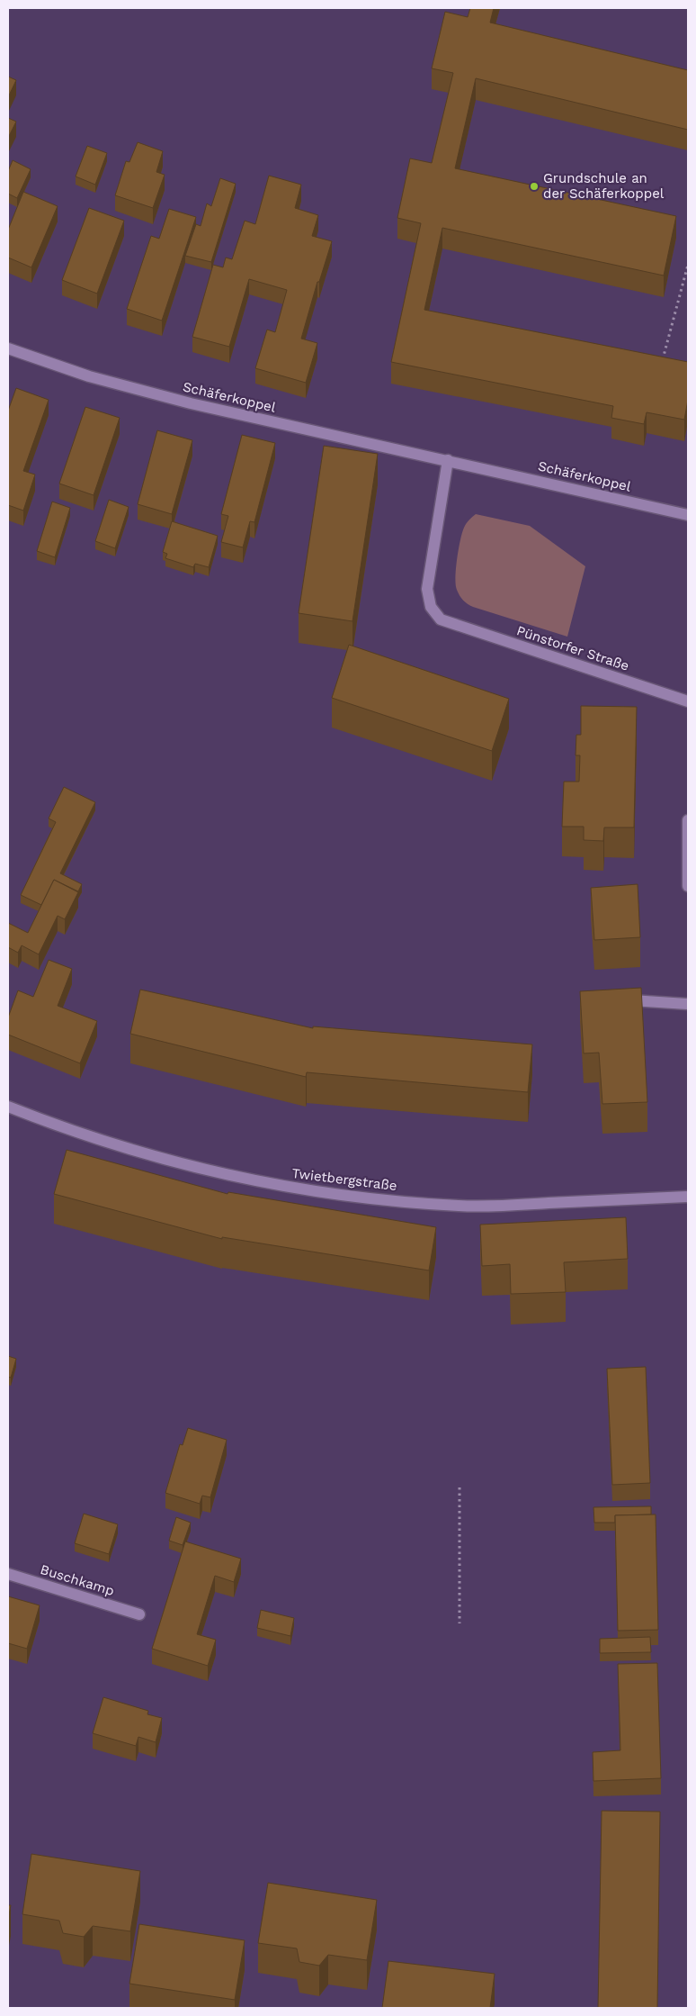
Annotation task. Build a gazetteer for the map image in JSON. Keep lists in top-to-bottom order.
{
  "streets": {
    "street": [
      "Schäferkoppel",
      "Pünstorfer Straße",
      "Twietbergstraße",
      "Buschkamp"
    ]
  },
  "crossings": [
    ["Schäferkoppel", "Pünstorfer Straße"]
  ],
  "places": ["Grundschule an der Schäferkoppel"]
}
